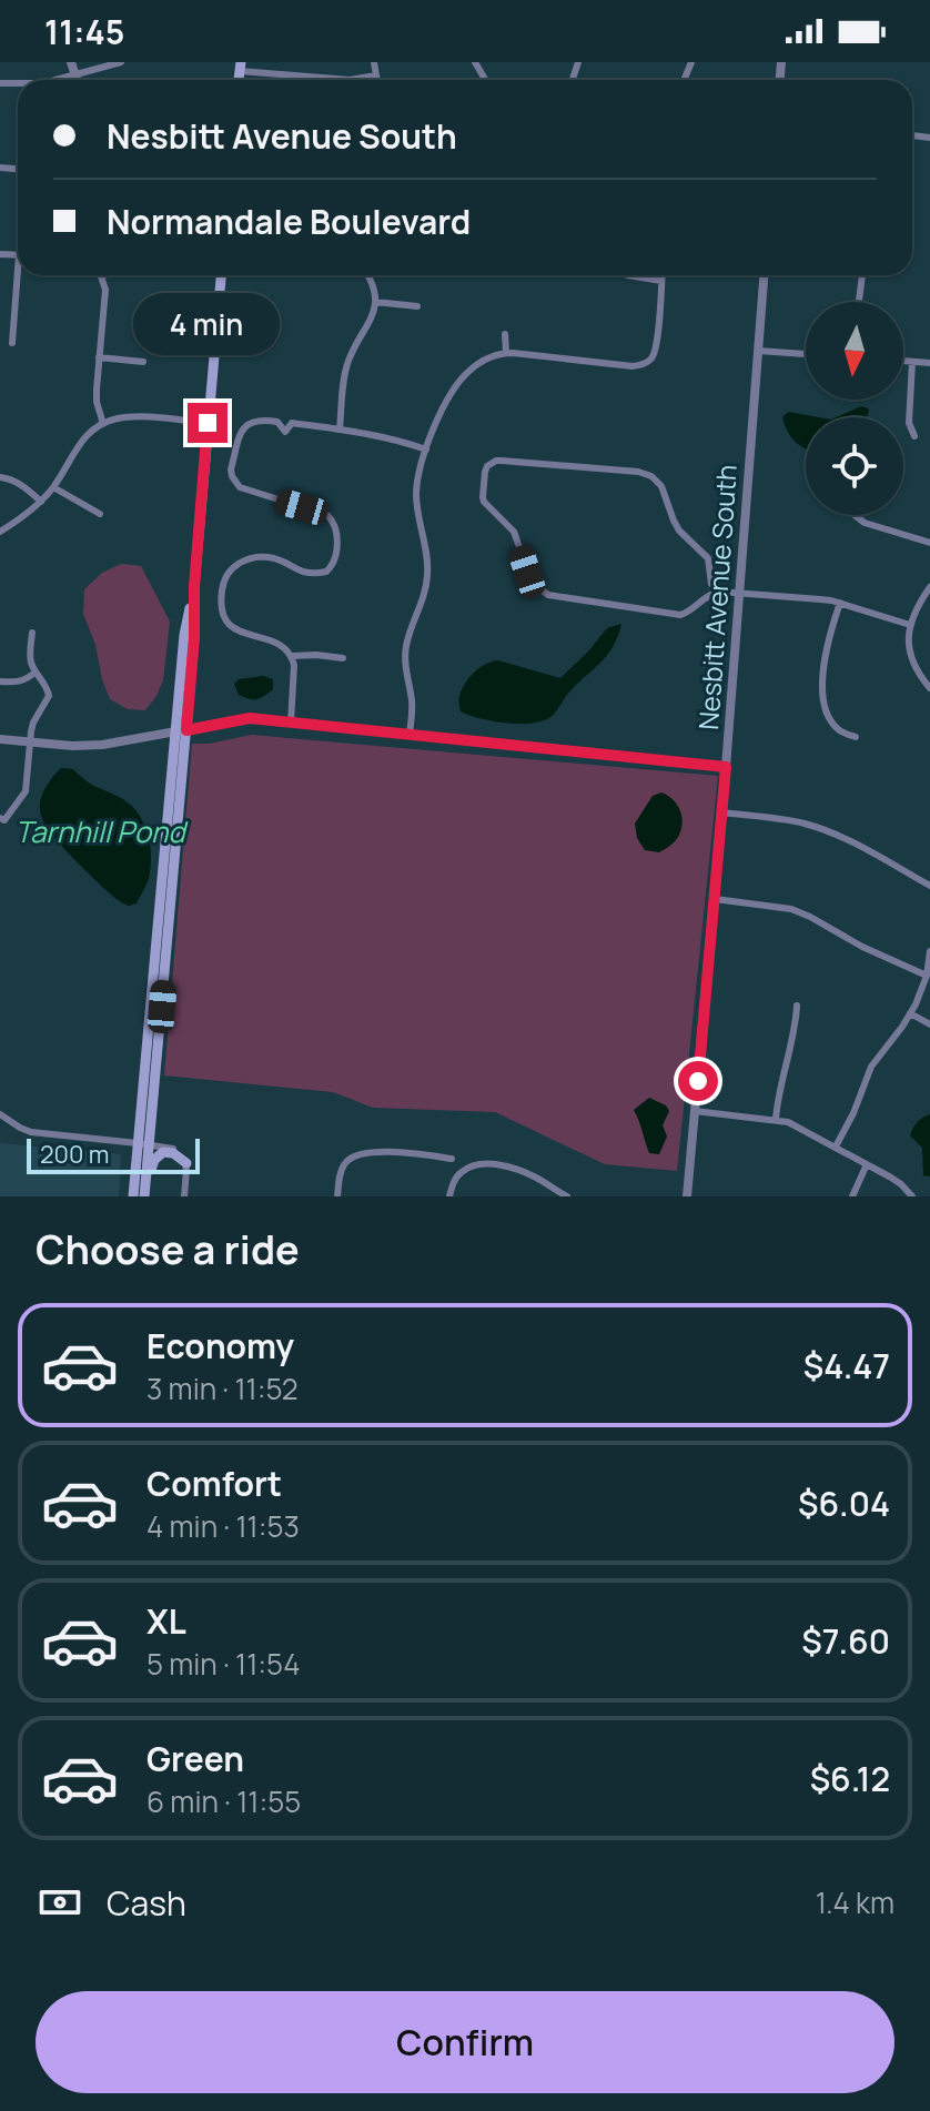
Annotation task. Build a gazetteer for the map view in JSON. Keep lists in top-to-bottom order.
{
  "streets": {
    "street": ["Nesbitt Avenue South"]
  },
  "water": ["Tarnhill Pond"],
  "scale_bar": "200 m",
  "north": "bottom",
  "page": {
    "status": "11:45",
    "banner": ["Nesbitt Avenue South", "Normandale Boulevard"],
    "bubble": "4 min",
    "scale": "200 m",
    "heading": "Choose a ride",
    "list": [
      {
        "name": "Economy",
        "note": "3 min · 11:52",
        "value": "$4.47"
      },
      {
        "name": "Comfort",
        "note": "4 min · 11:53",
        "value": "$6.04"
      },
      {
        "name": "XL",
        "note": "5 min · 11:54",
        "value": "$7.60"
      },
      {
        "name": "Green",
        "note": "6 min · 11:55",
        "value": "$6.12"
      }
    ],
    "pay": ["Cash", "1.4 km"],
    "buttons": "Confirm"
  }
}
